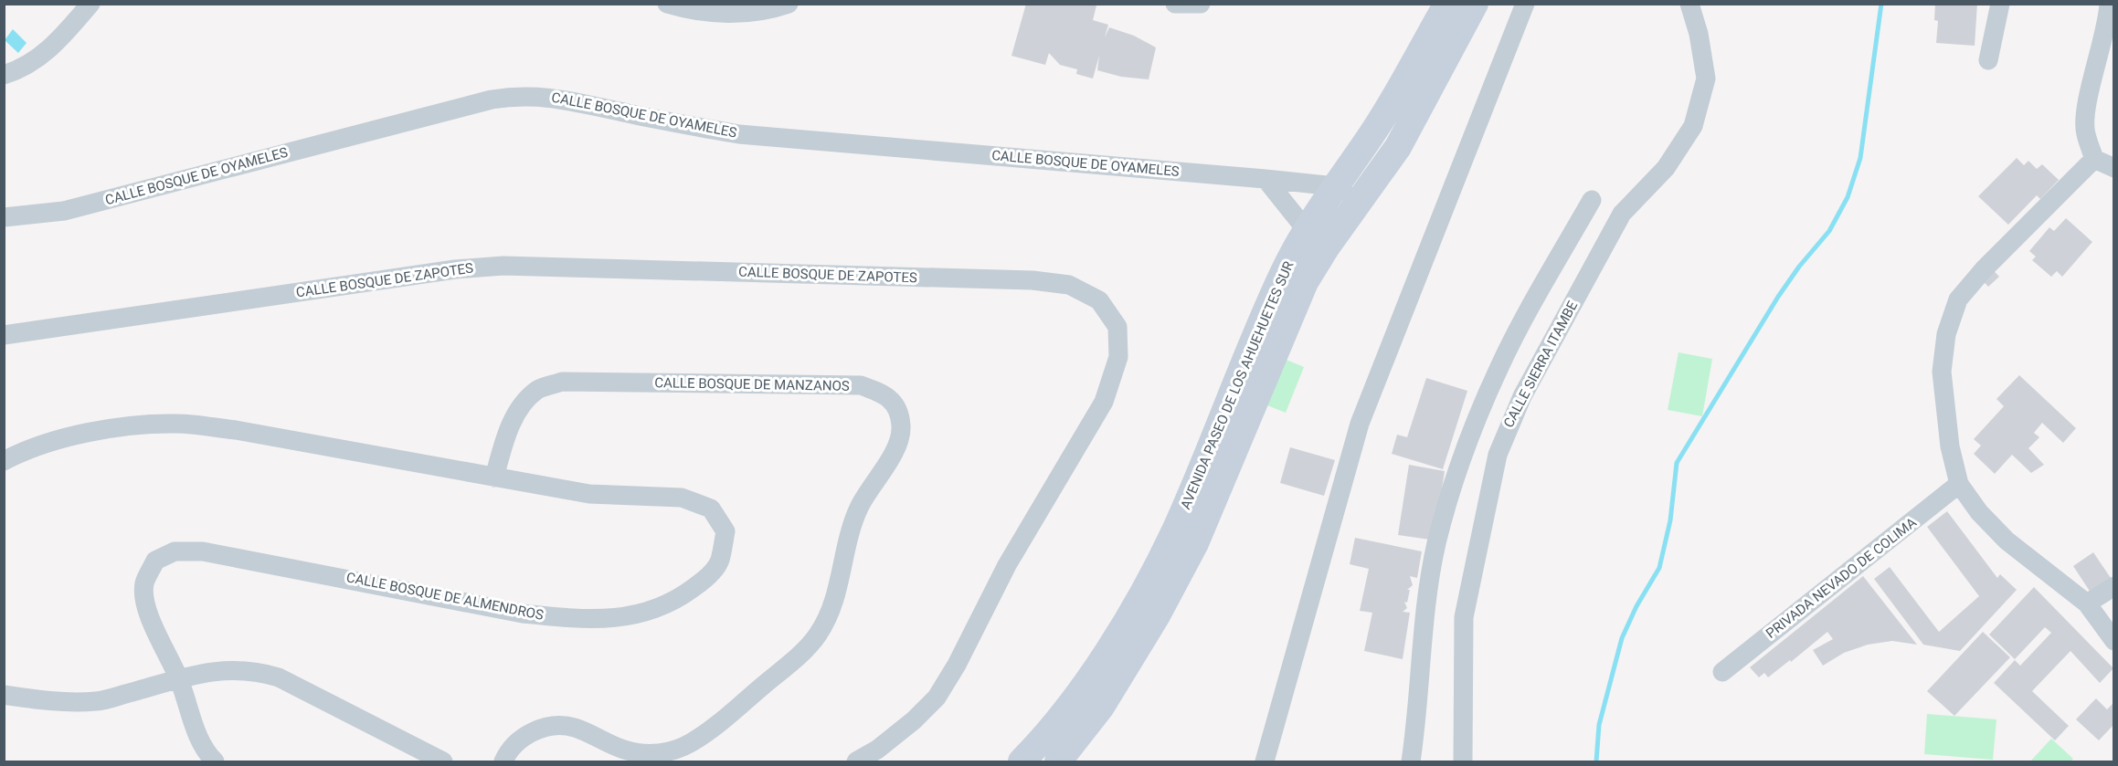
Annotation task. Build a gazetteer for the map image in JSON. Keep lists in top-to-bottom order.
{
  "streets": {
    "street": [
      "CALLE BOSQUE DE OYAMELES",
      "CALLE BOSQUE DE ZAPOTES",
      "CALLE SIERRA ITAMBE",
      "CALLE BOSQUE DE MANZANOS",
      "AVENIDA PASEO DE LOS AHUEHUETES SUR",
      "PRIVADA NEVADO DE COLIMA",
      "CALLE BOSQUE DE ALMENDROS"
    ]
  },
  "crossings": [
    ["CALLE BOSQUE DE OYAMELES", "AVENIDA PASEO DE LOS AHUEHUETES SUR"],
    ["CALLE BOSQUE DE MANZANOS", "CALLE BOSQUE DE ALMENDROS"]
  ]
}
